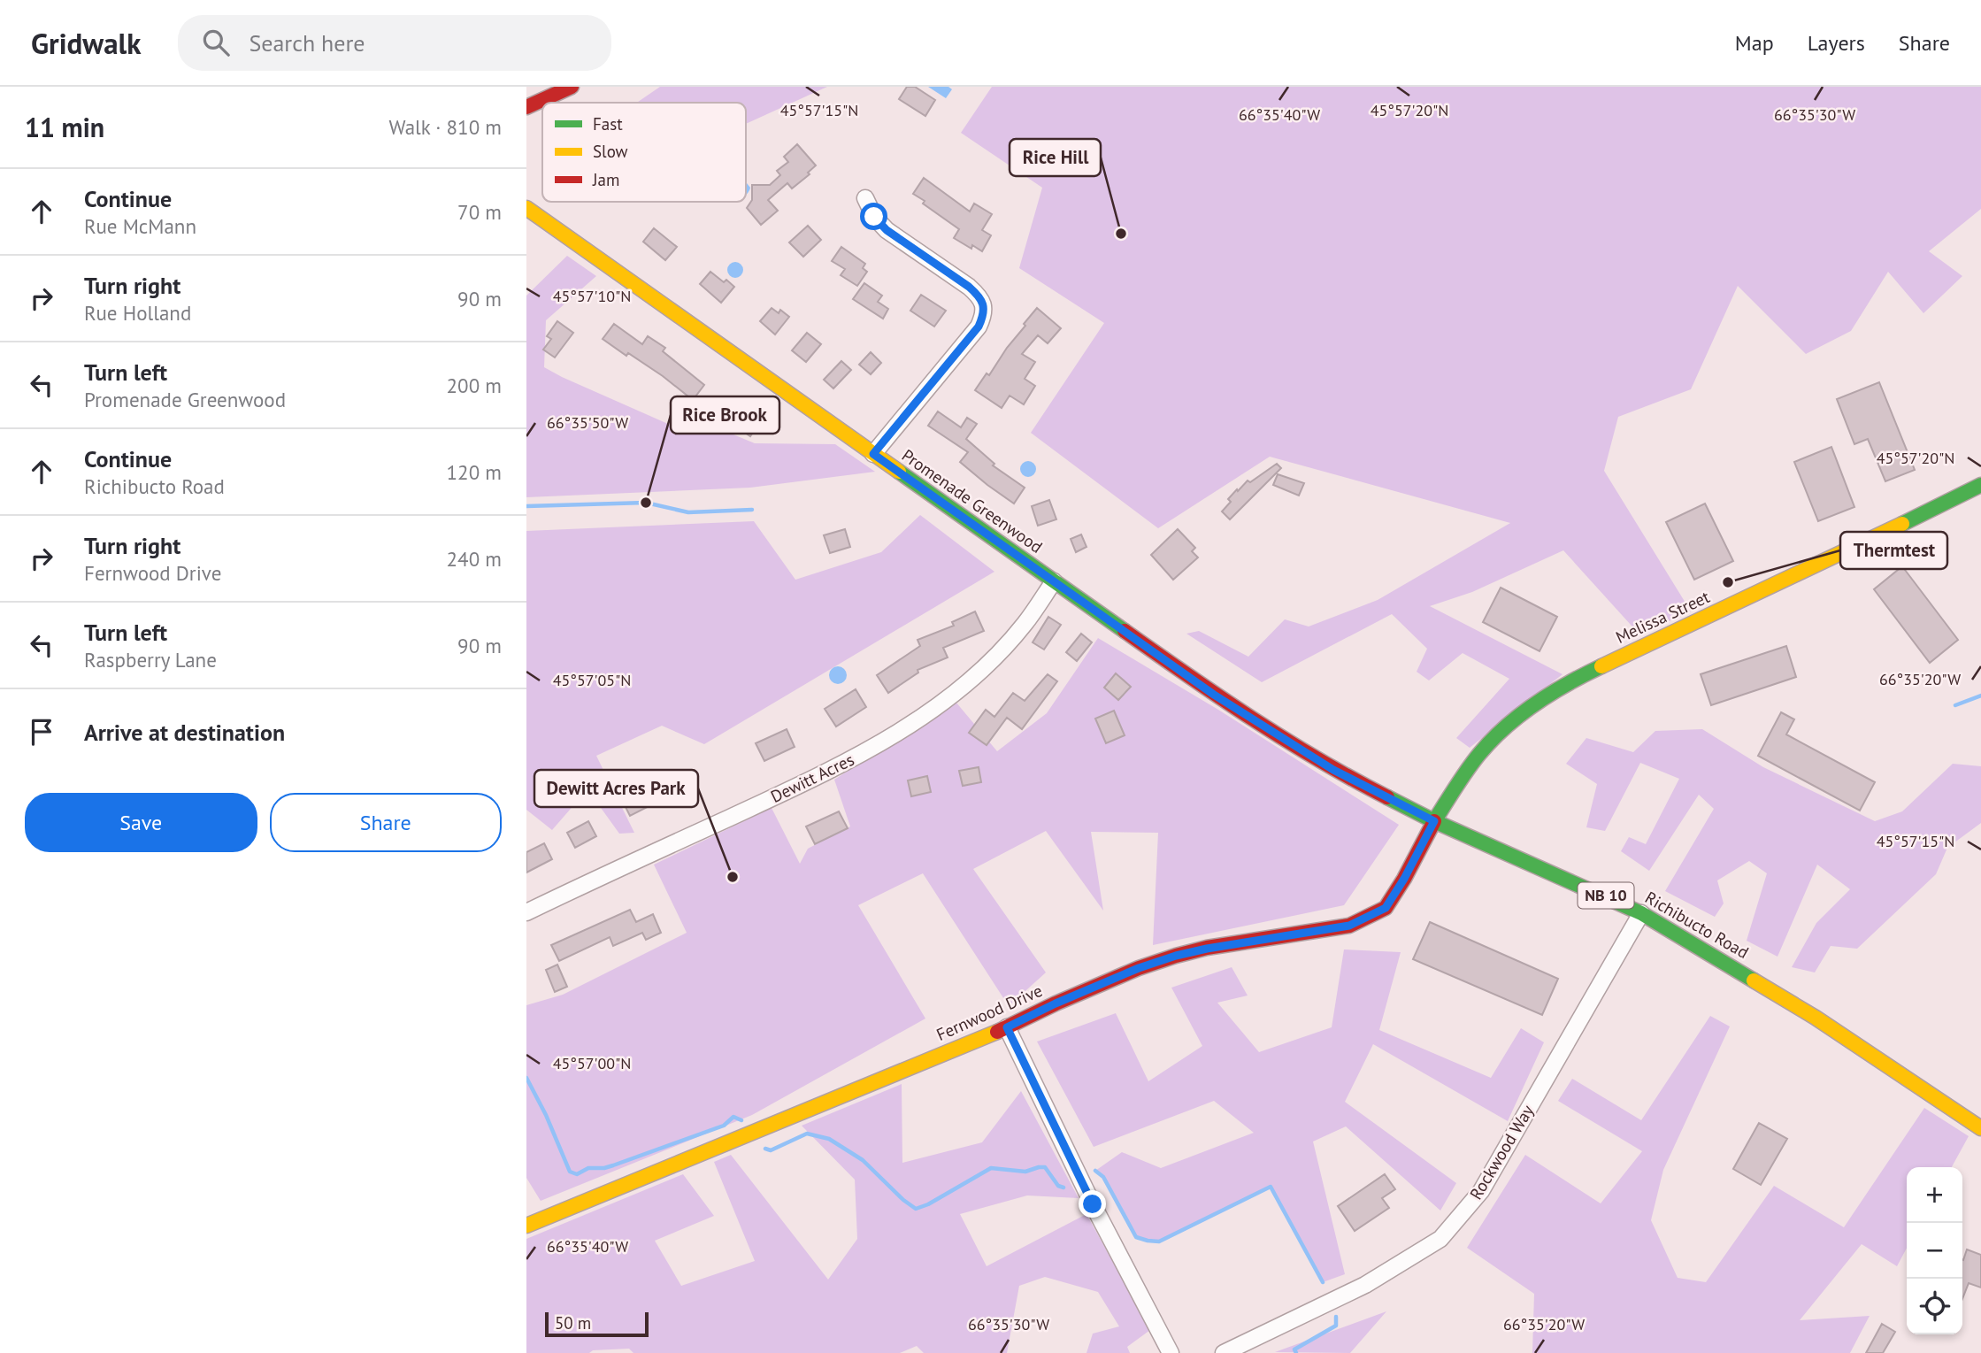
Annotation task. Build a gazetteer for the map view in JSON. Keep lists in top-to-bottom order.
{
  "streets": {
    "main road": [
      "Promenade Greenwood",
      "Melissa Street",
      "NB 10",
      "Richibucto Road",
      "Fernwood Drive"
    ],
    "street": ["Dewitt Acres", "Rockwood Way"]
  },
  "crossings": [
    ["Promenade Greenwood", "Dewitt Acres"],
    ["Promenade Greenwood", "Richibucto Road"],
    ["Melissa Street", "Richibucto Road"],
    ["Melissa Street", "Fernwood Drive"],
    ["Richibucto Road", "Fernwood Drive"],
    ["Richibucto Road", "Rockwood Way"]
  ],
  "places": [
    "Rice Hill",
    "Rice Brook",
    "Thermtest",
    "Dewitt Acres Park"
  ],
  "legend": ["Fast", "Slow", "Jam"],
  "scale_bar": "50 m",
  "page": {
    "header": "Gridwalk",
    "search": "Search here",
    "nav": ["Map", "Layers", "Share"],
    "heading": ["11 min", "Walk · 810 m"],
    "list": [
      ["Continue", "Rue McMann", "70 m"],
      ["Turn right", "Rue Holland", "90 m"],
      ["Turn left", "Promenade Greenwood", "200 m"],
      ["Continue", "Richibucto Road", "120 m"],
      ["Turn right", "Fernwood Drive", "240 m"],
      ["Turn left", "Raspberry Lane", "90 m"],
      "Arrive at destination"
    ],
    "buttons": ["Save", "Share"],
    "map_buttons": ["+", "−"],
    "scale": "50 m"
  },
  "coordinates": [
    "45°57'15\"N",
    "45°57'20\"N",
    "66°35'40\"W",
    "66°35'30\"W",
    "45°57'10\"N",
    "66°35'50\"W",
    "66°35'20\"W",
    "45°57'05\"N",
    "45°57'00\"N"
  ]
}
